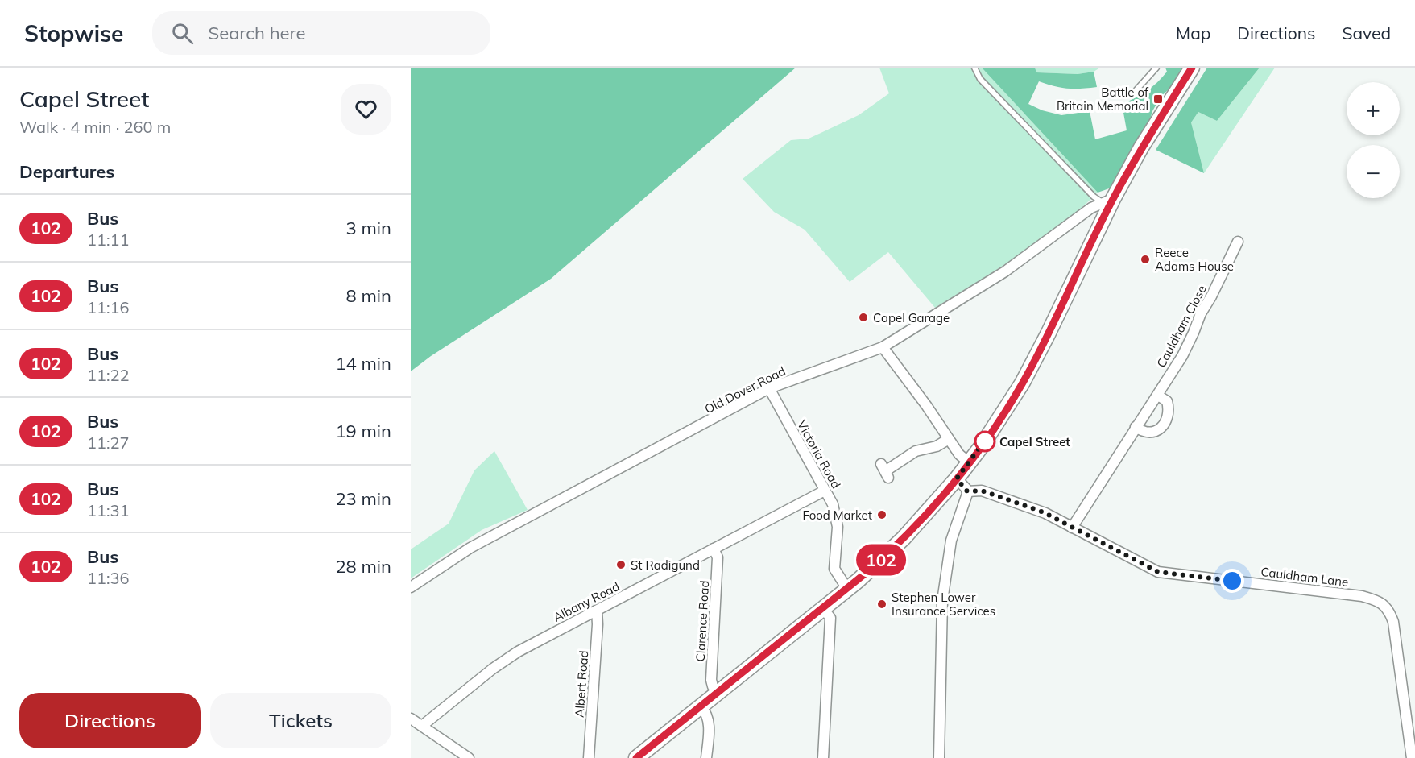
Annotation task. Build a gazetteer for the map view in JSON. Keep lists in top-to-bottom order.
{
  "streets": {
    "street": [
      "Cauldham Close",
      "Old Dover Road",
      "Victoria Road",
      "Cauldham Lane",
      "Albany Road",
      "Clarence Road",
      "Albert Road"
    ]
  },
  "crossings": [
    ["Cauldham Close", "Cauldham Lane"],
    ["Old Dover Road", "Victoria Road"],
    ["Victoria Road", "Albany Road"],
    ["Albany Road", "Clarence Road"],
    ["Albany Road", "Albert Road"]
  ],
  "places": {
    "transit": ["Battle of Britain Memorial"],
    "other": [
      "Reece Adams House",
      "Capel Garage",
      "Capel Street",
      "Food Market",
      "St Radigund",
      "Stephen Lower Insurance Services"
    ]
  },
  "lines": ["bus line 102"],
  "page": {
    "header": "Stopwise",
    "search": "Search here",
    "nav": ["Map", "Directions", "Saved"],
    "heading": [
      ["Capel Street", "Walk · 4 min · 260 m"],
      "Departures"
    ],
    "on_map": "102",
    "map_buttons": ["+", "−"],
    "list": [
      {
        "mark": "102",
        "name": "Bus",
        "note": "11:11",
        "value": "3 min"
      },
      {
        "mark": "102",
        "name": "Bus",
        "note": "11:16",
        "value": "8 min"
      },
      {
        "mark": "102",
        "name": "Bus",
        "note": "11:22",
        "value": "14 min"
      },
      {
        "mark": "102",
        "name": "Bus",
        "note": "11:27",
        "value": "19 min"
      },
      {
        "mark": "102",
        "name": "Bus",
        "note": "11:31",
        "value": "23 min"
      },
      {
        "mark": "102",
        "name": "Bus",
        "note": "11:36",
        "value": "28 min"
      }
    ],
    "buttons": ["Directions", "Tickets"]
  }
}
